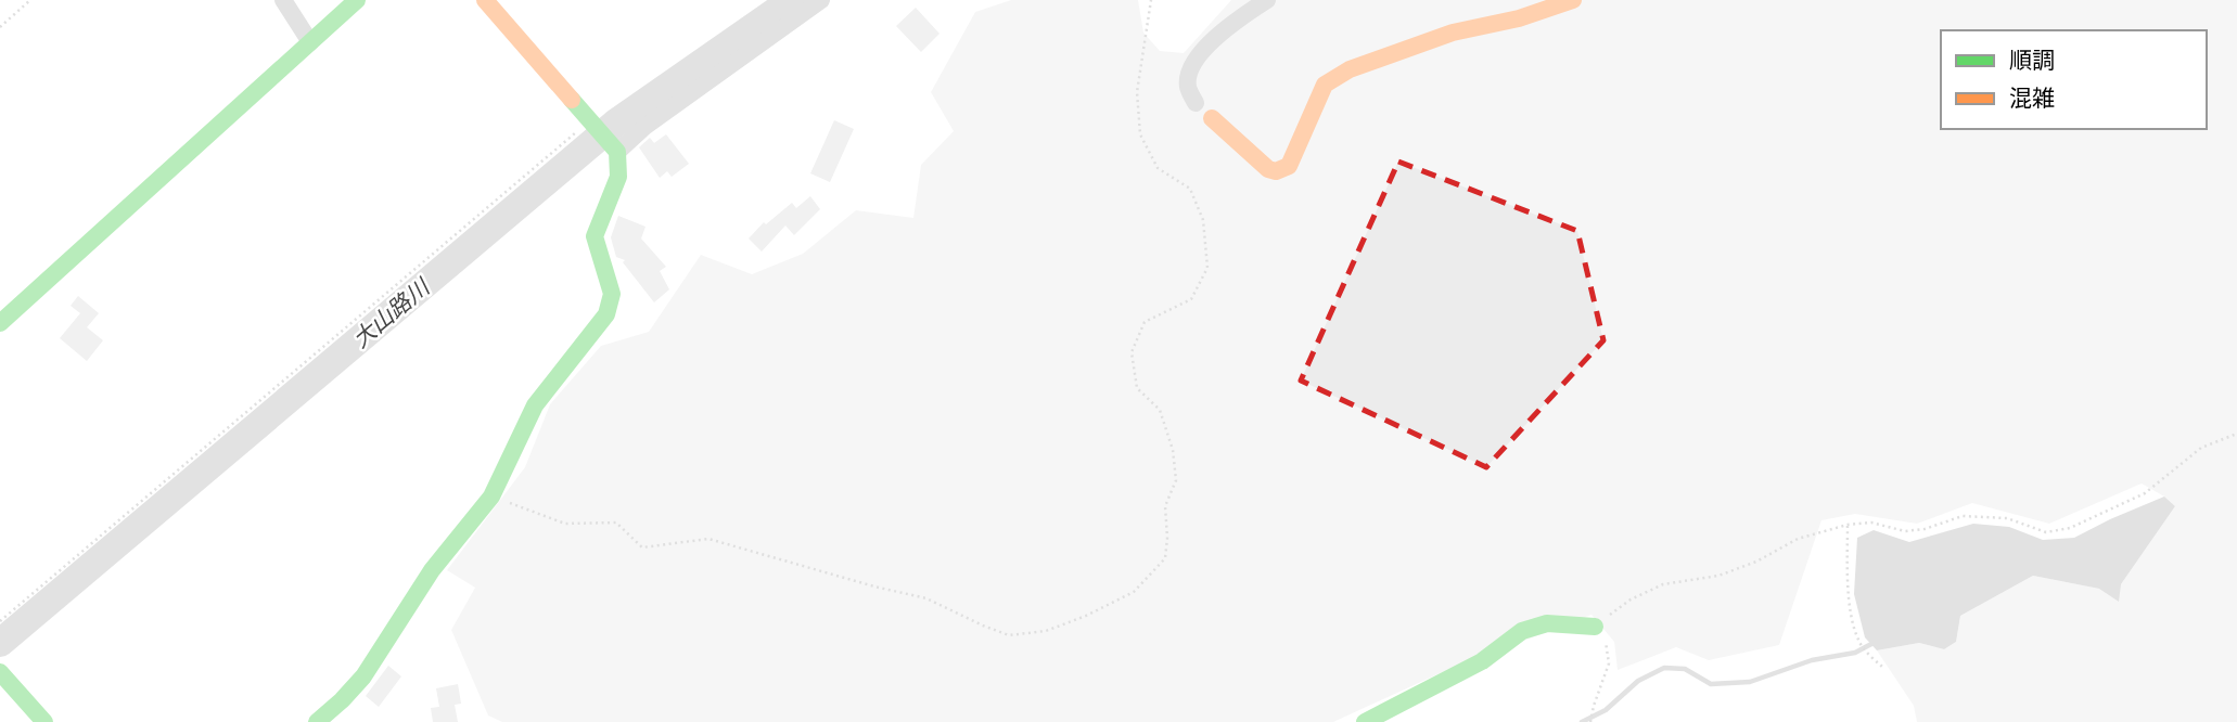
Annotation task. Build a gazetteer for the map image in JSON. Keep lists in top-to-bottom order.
{
  "water": ["大山路川"],
  "legend": ["順調", "混雑"]
}
